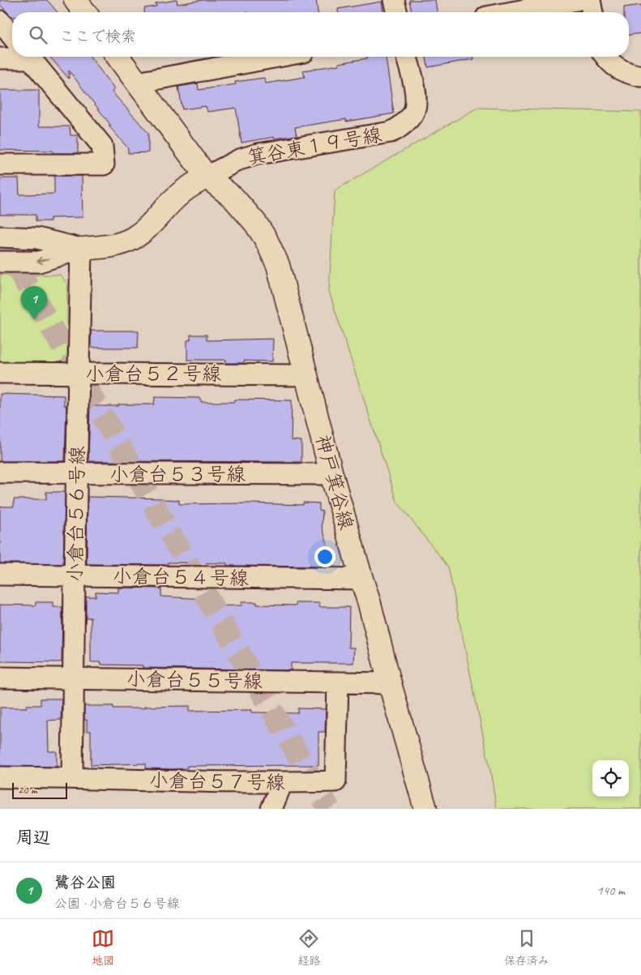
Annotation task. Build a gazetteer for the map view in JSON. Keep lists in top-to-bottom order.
{
  "streets": {
    "street": [
      "箕谷東１９号線",
      "小倉台５２号線",
      "小倉台５３号線",
      "神戸箕谷線",
      "小倉台５６号線",
      "小倉台５４号線",
      "小倉台５５号線",
      "小倉台５７号線"
    ]
  },
  "crossings": [
    ["箕谷東１９号線", "神戸箕谷線"],
    ["小倉台５２号線", "神戸箕谷線"],
    ["小倉台５２号線", "小倉台５６号線"],
    ["小倉台５３号線", "神戸箕谷線"],
    ["小倉台５３号線", "小倉台５６号線"],
    ["神戸箕谷線", "小倉台５４号線"],
    ["神戸箕谷線", "小倉台５５号線"],
    ["小倉台５６号線", "小倉台５４号線"],
    ["小倉台５６号線", "小倉台５５号線"],
    ["小倉台５６号線", "小倉台５７号線"],
    ["小倉台５５号線", "小倉台５７号線"]
  ],
  "scale_bar": "20 m",
  "page": {
    "search": "ここで検索",
    "pins": "1",
    "scale": "20 m",
    "heading": "周辺",
    "list": [
      {
        "mark": "1",
        "name": "鷺谷公園",
        "note": "公園 · 小倉台５６号線",
        "value": "140 m"
      }
    ],
    "nav": ["地図", "経路", "保存済み"]
  }
}
